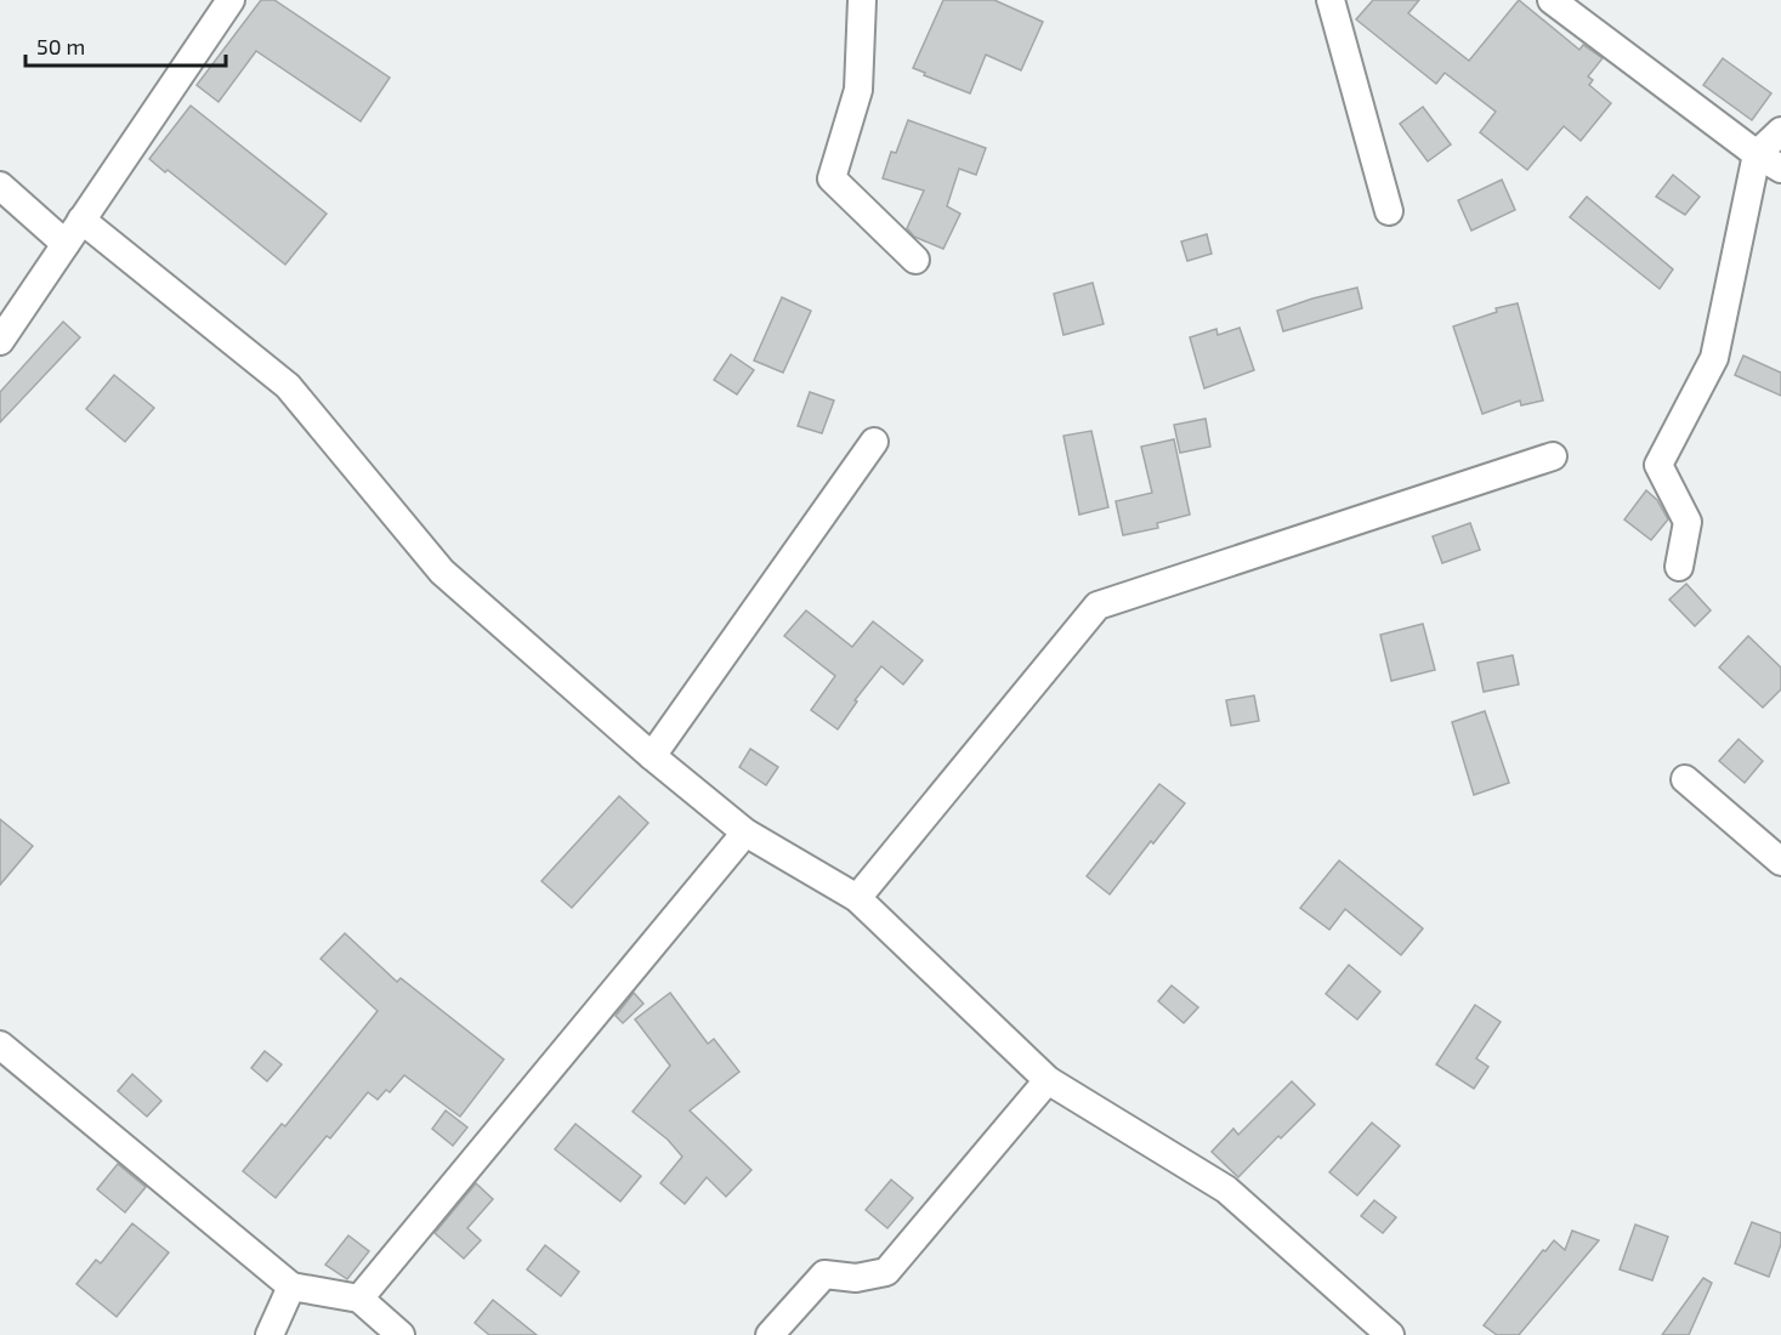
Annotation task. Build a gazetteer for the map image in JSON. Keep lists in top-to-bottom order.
{
  "scale_bar": "50 m"
}
